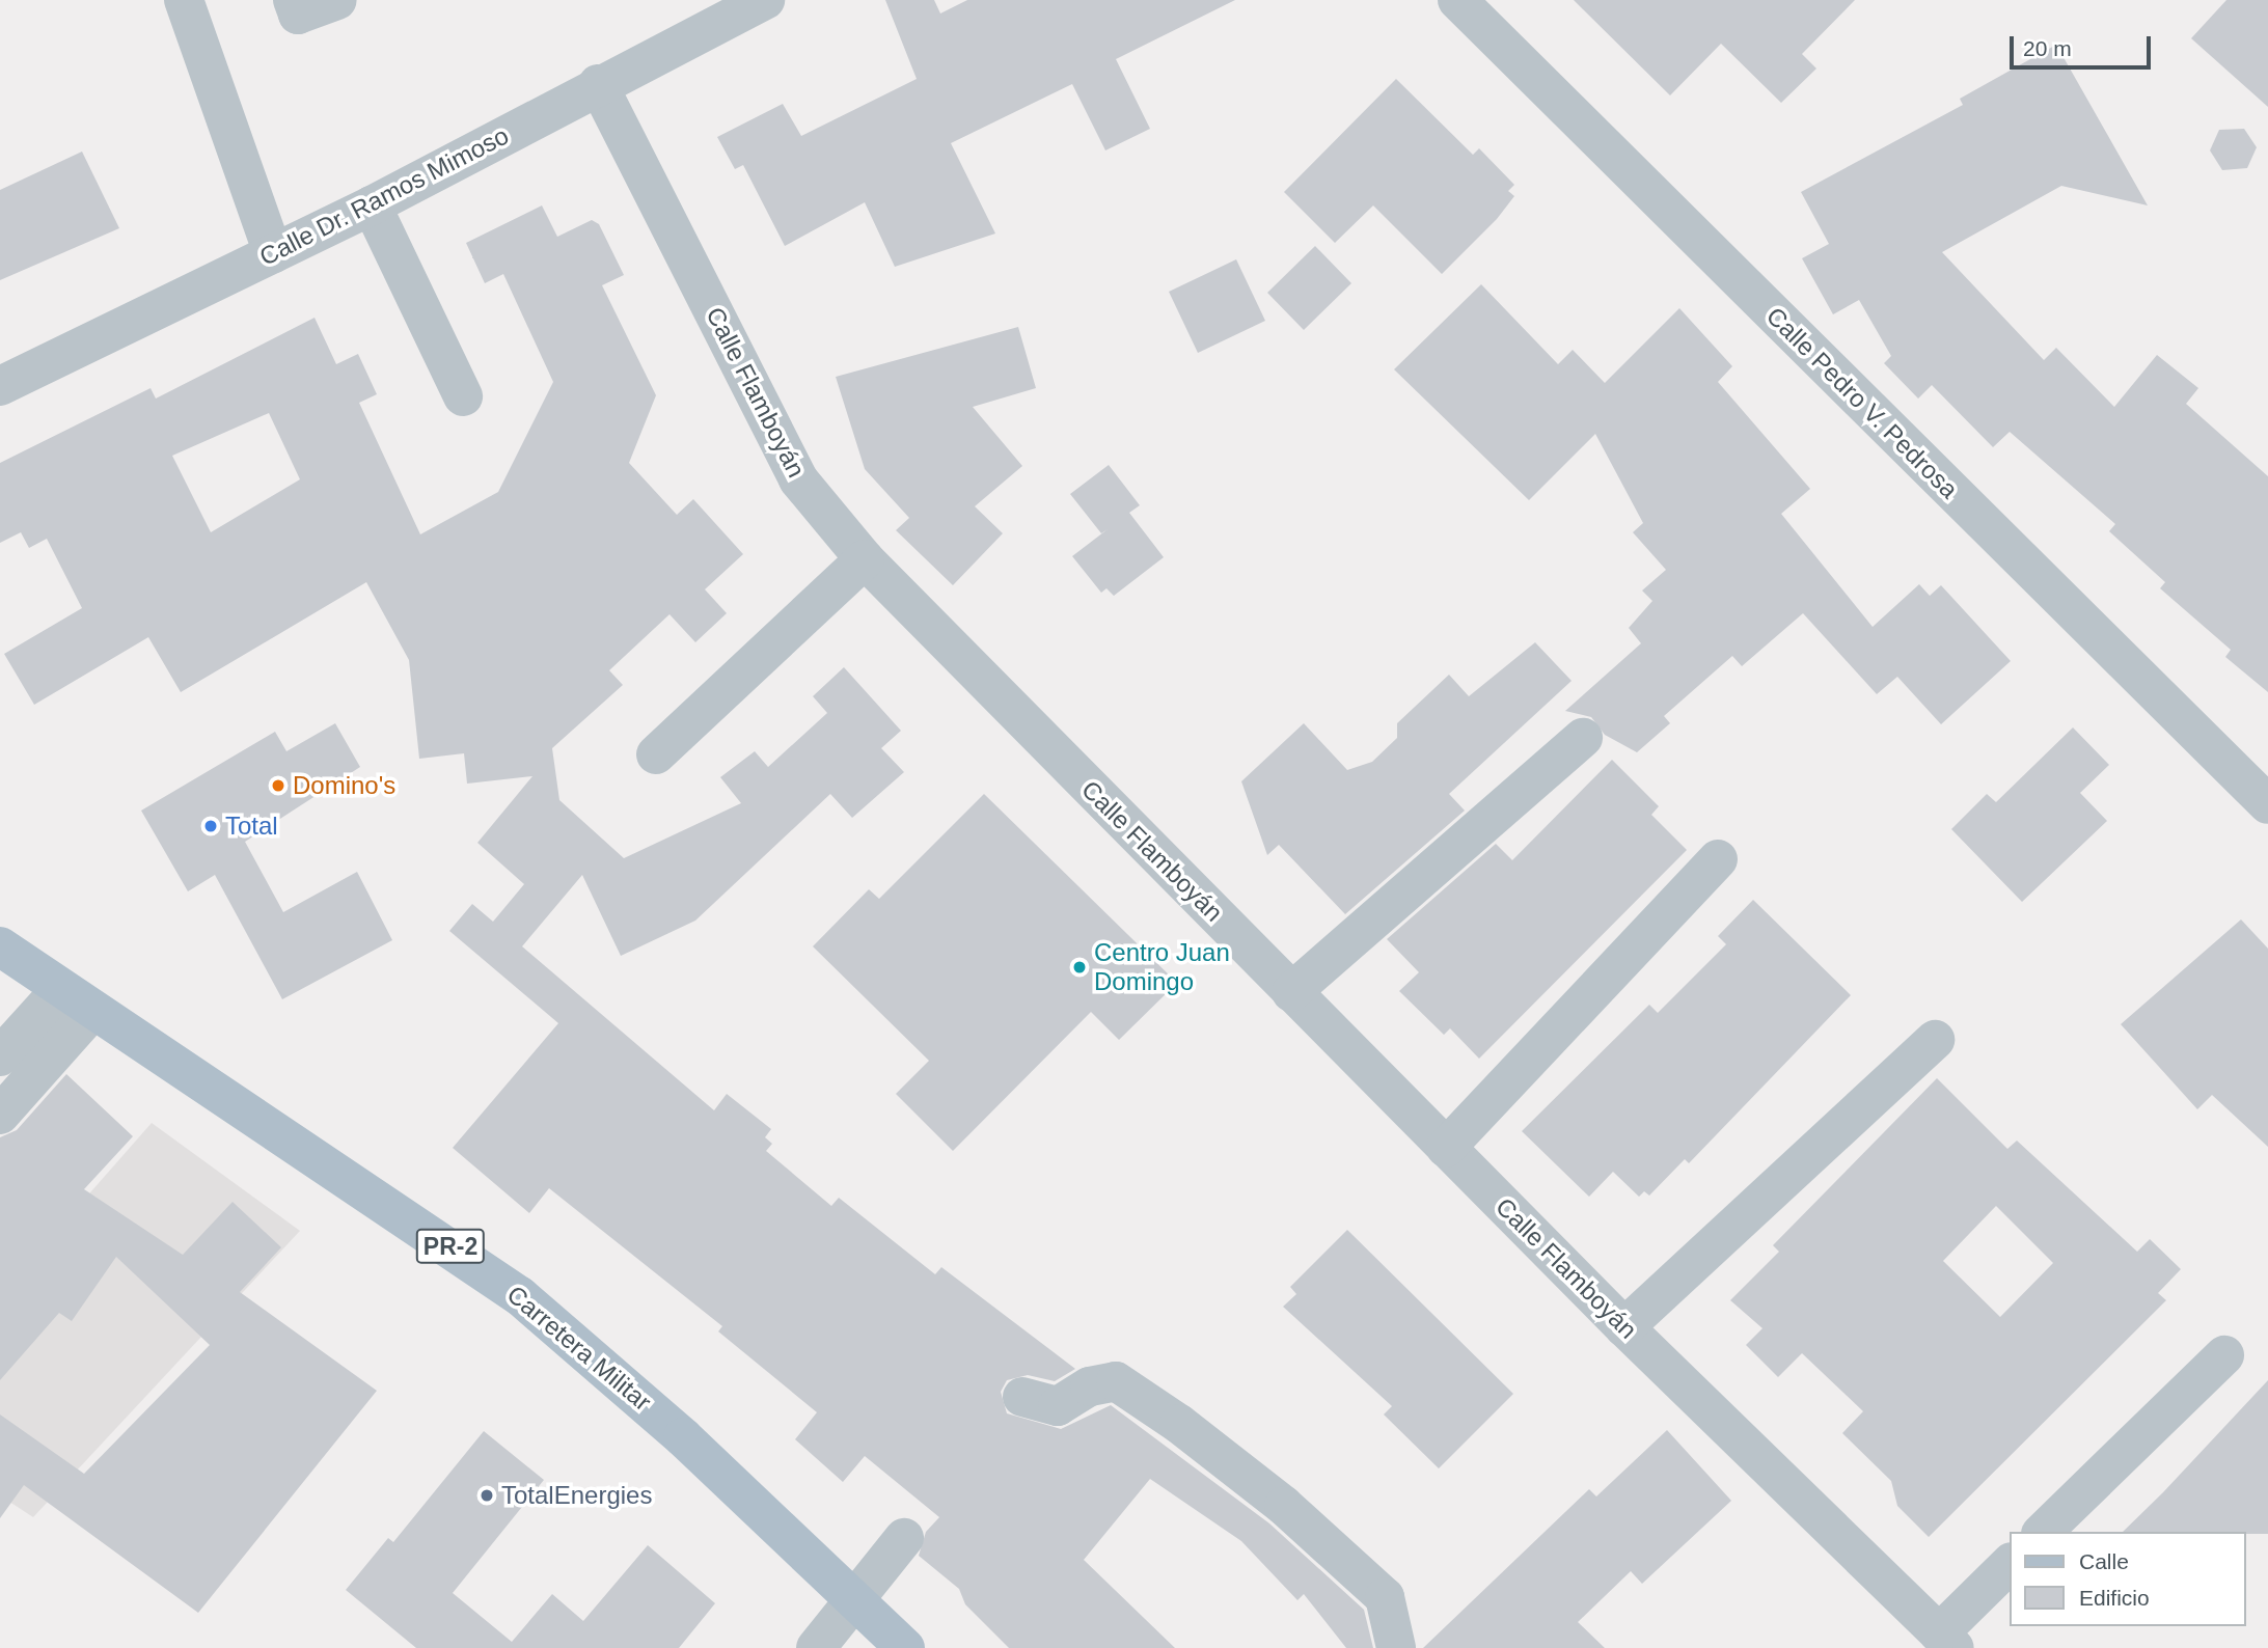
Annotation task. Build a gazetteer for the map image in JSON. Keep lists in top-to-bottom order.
{
  "streets": {
    "main road": ["PR-2", "Carretera Militar"],
    "street": ["Calle Dr. Ramos Mimoso", "Calle Flamboyán", "Calle Pedro V. Pedrosa"]
  },
  "crossings": [
    ["Calle Dr. Ramos Mimoso", "Calle Flamboyán"]
  ],
  "places": [
    "Domino's",
    "Total",
    "Centro Juan Domingo",
    "TotalEnergies"
  ],
  "legend": ["Calle", "Edificio"],
  "scale_bar": "20 m"
}
